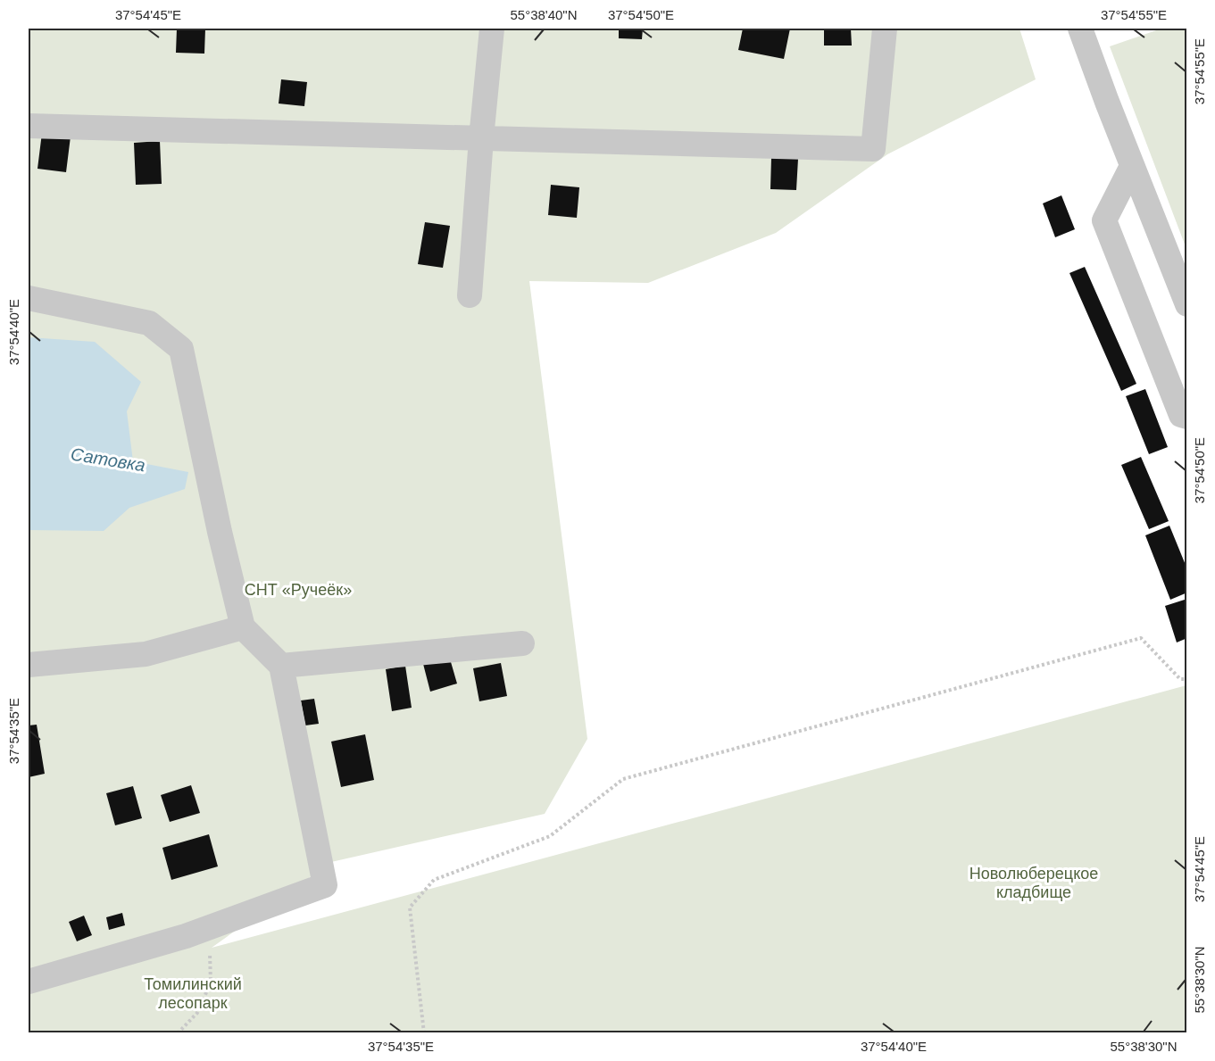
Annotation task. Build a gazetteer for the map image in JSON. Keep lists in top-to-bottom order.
{
  "water": ["Сатовка"],
  "parks": ["СНТ «Ручеёк»", "Новолюберецкое кладбище", "Томилинский лесопарк"],
  "coordinates": [
    "37°54'45\"E",
    "55°38'40\"N",
    "37°54'50\"E",
    "37°54'55\"E",
    "37°54'40\"E",
    "37°54'35\"E",
    "55°38'30\"N"
  ]
}
